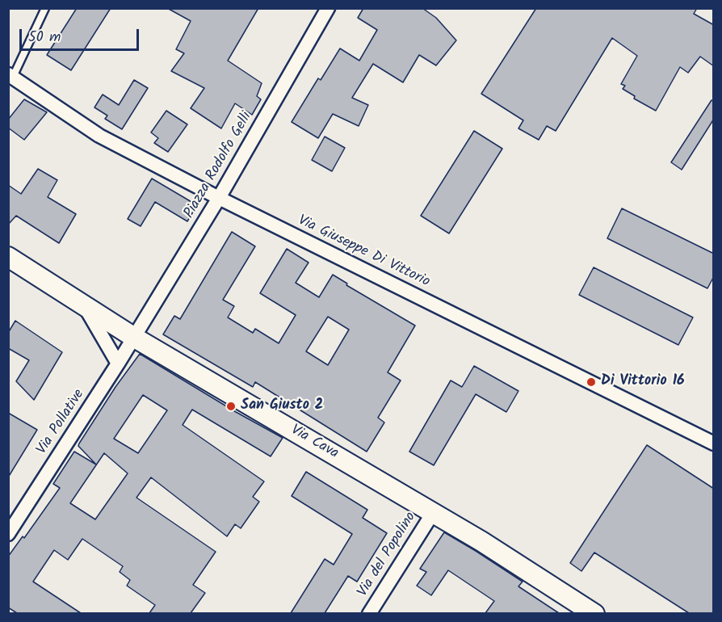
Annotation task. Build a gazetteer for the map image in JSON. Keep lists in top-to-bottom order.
{
  "streets": {
    "street": [
      "Piazza Rodolfo Gelli",
      "Via Giuseppe Di Vittorio",
      "Via Pollative",
      "Via Cava",
      "Via del Popolino"
    ]
  },
  "crossings": [
    ["Piazza Rodolfo Gelli", "Via Giuseppe Di Vittorio"],
    ["Piazza Rodolfo Gelli", "Via Pollative"],
    ["Piazza Rodolfo Gelli", "Via Cava"],
    ["Via Pollative", "Via Cava"],
    ["Via Cava", "Via del Popolino"]
  ],
  "places": ["Di Vittorio 16", "San Giusto 2"],
  "scale_bar": "50 m"
}
